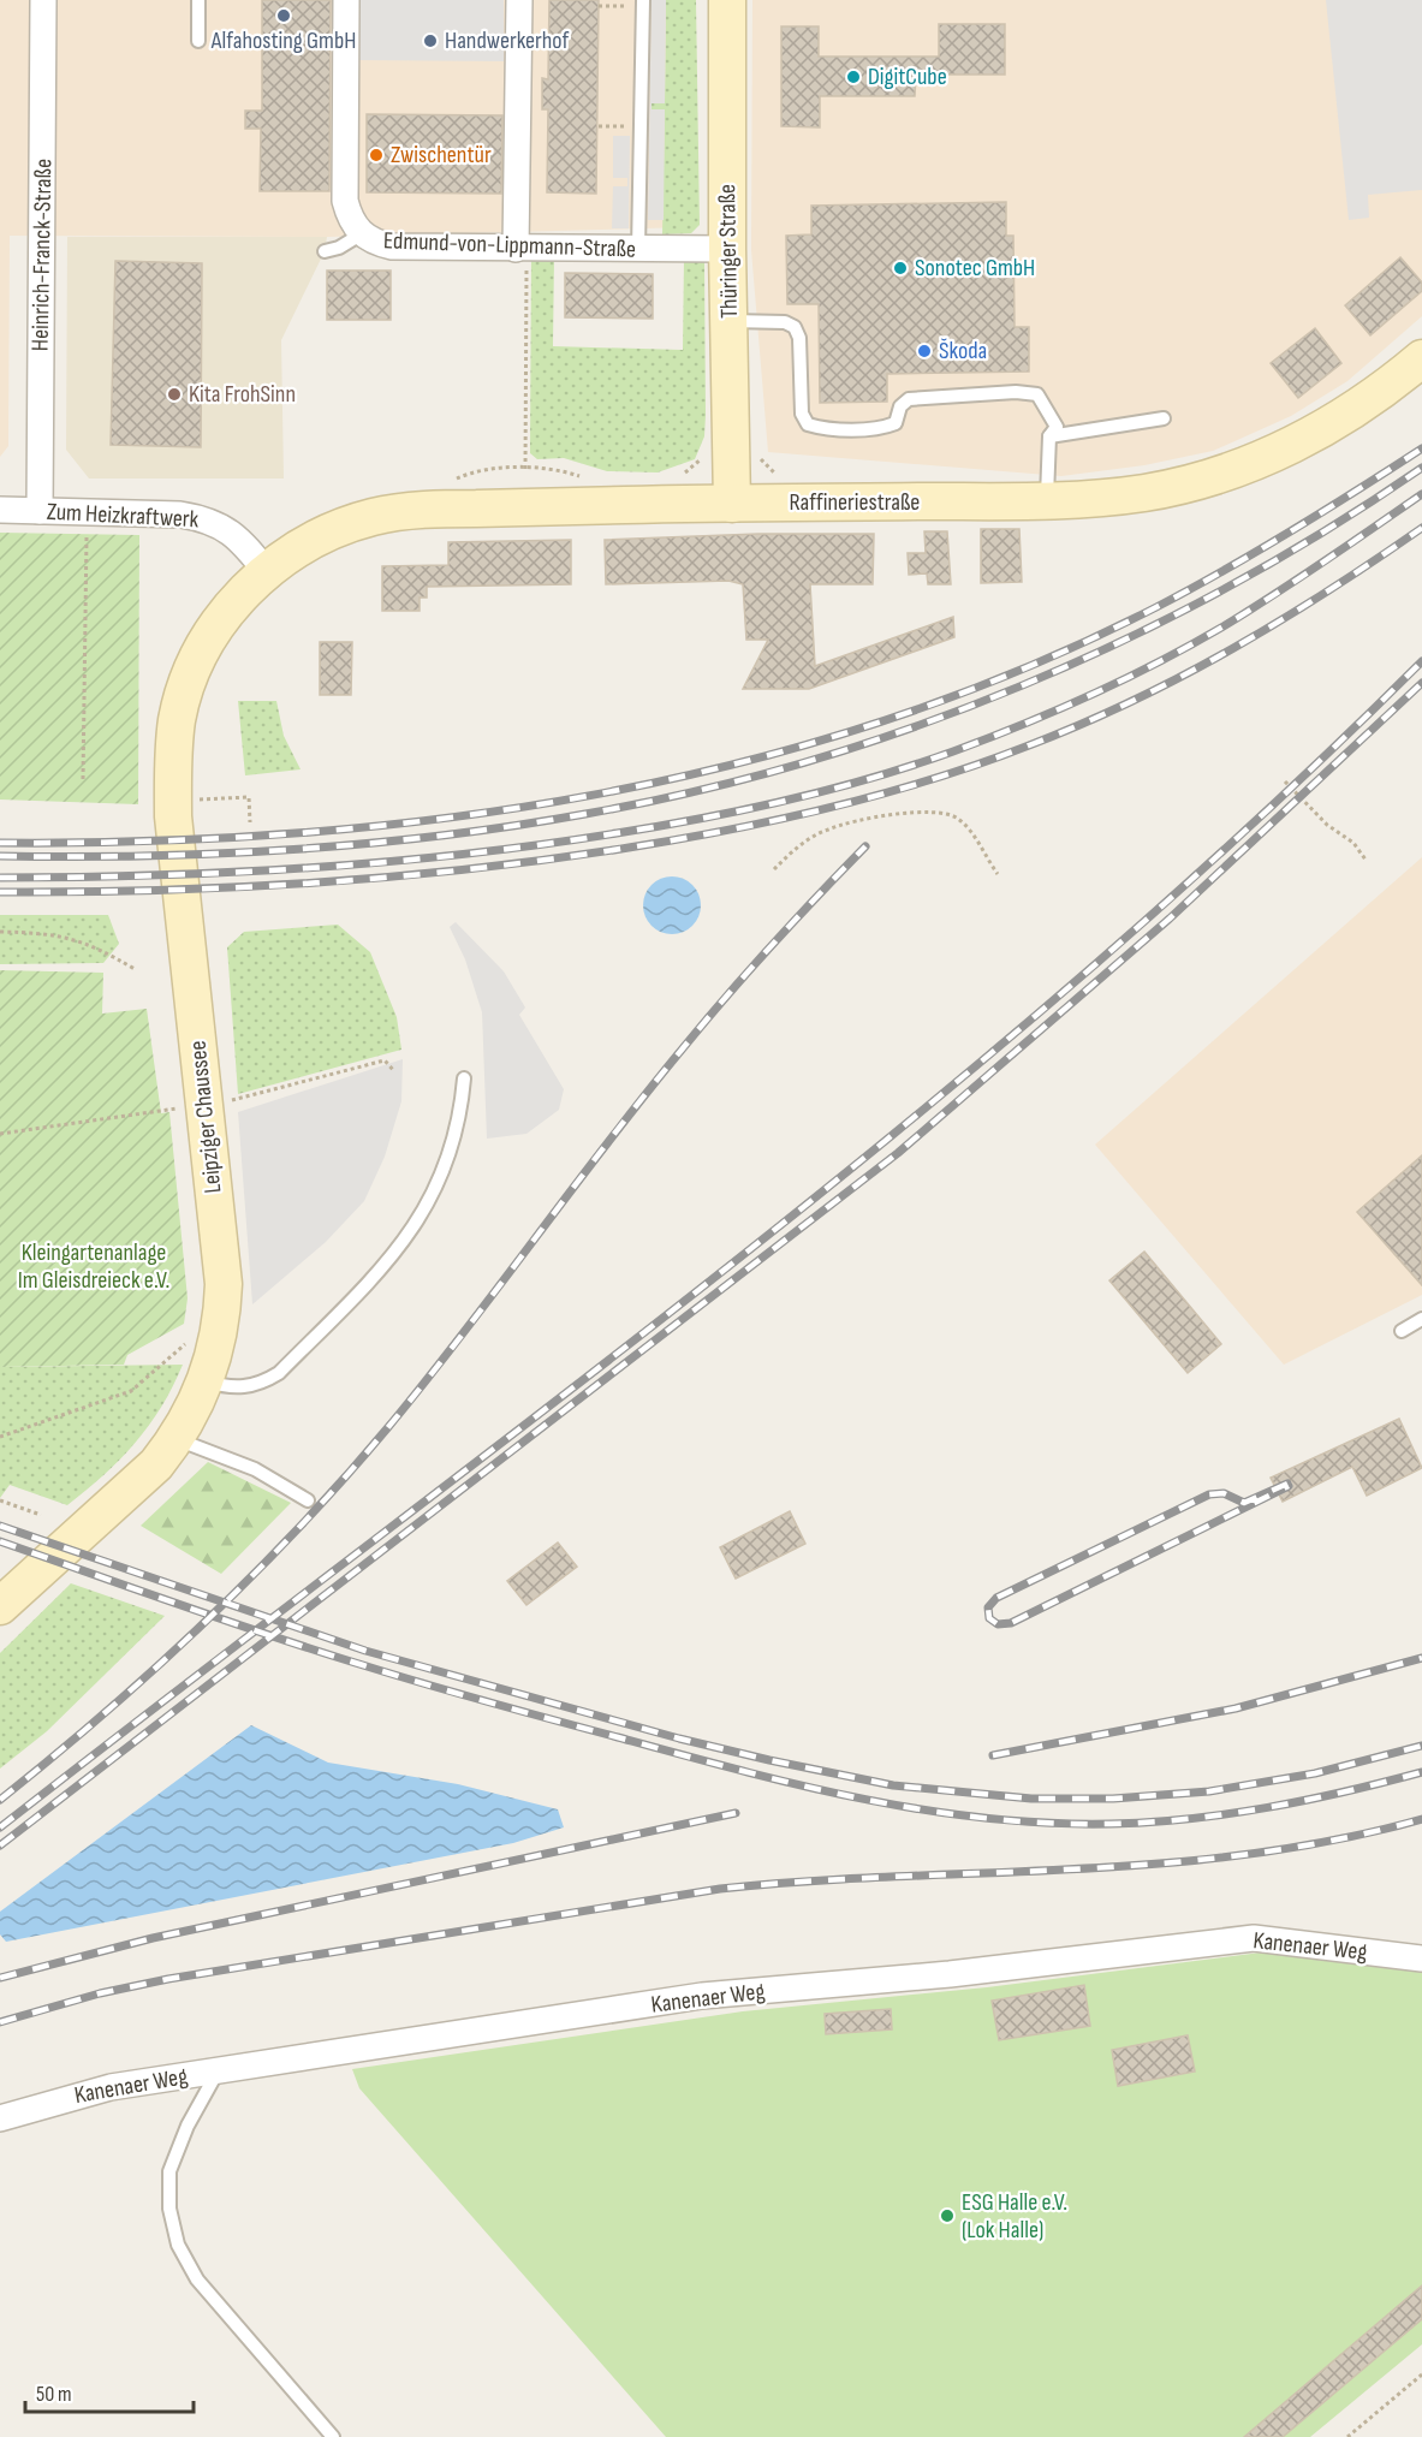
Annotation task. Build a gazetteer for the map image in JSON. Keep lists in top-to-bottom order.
{
  "streets": {
    "main road": ["Thüringer Straße", "Raffineriestraße", "Leipziger Chaussee"],
    "street": [
      "Edmund-von-Lippmann-Straße",
      "Heinrich-Franck-Straße",
      "Zum Heizkraftwerk",
      "Kanenaer Weg"
    ]
  },
  "crossings": [
    ["Edmund-von-Lippmann-Straße", "Thüringer Straße"],
    ["Thüringer Straße", "Raffineriestraße"],
    ["Heinrich-Franck-Straße", "Zum Heizkraftwerk"],
    ["Raffineriestraße", "Zum Heizkraftwerk"],
    ["Raffineriestraße", "Leipziger Chaussee"],
    ["Zum Heizkraftwerk", "Leipziger Chaussee"]
  ],
  "parks": ["Kleingartenanlage Im Gleisdreieck e.V."],
  "places": [
    "Alfahosting GmbH",
    "Handwerkerhof",
    "DigitCube",
    "Zwischentür",
    "Sonotec GmbH",
    "Škoda",
    "Kita FrohSinn",
    "ESG Halle e.V. (Lok Halle)"
  ],
  "scale_bar": "50 m"
}
